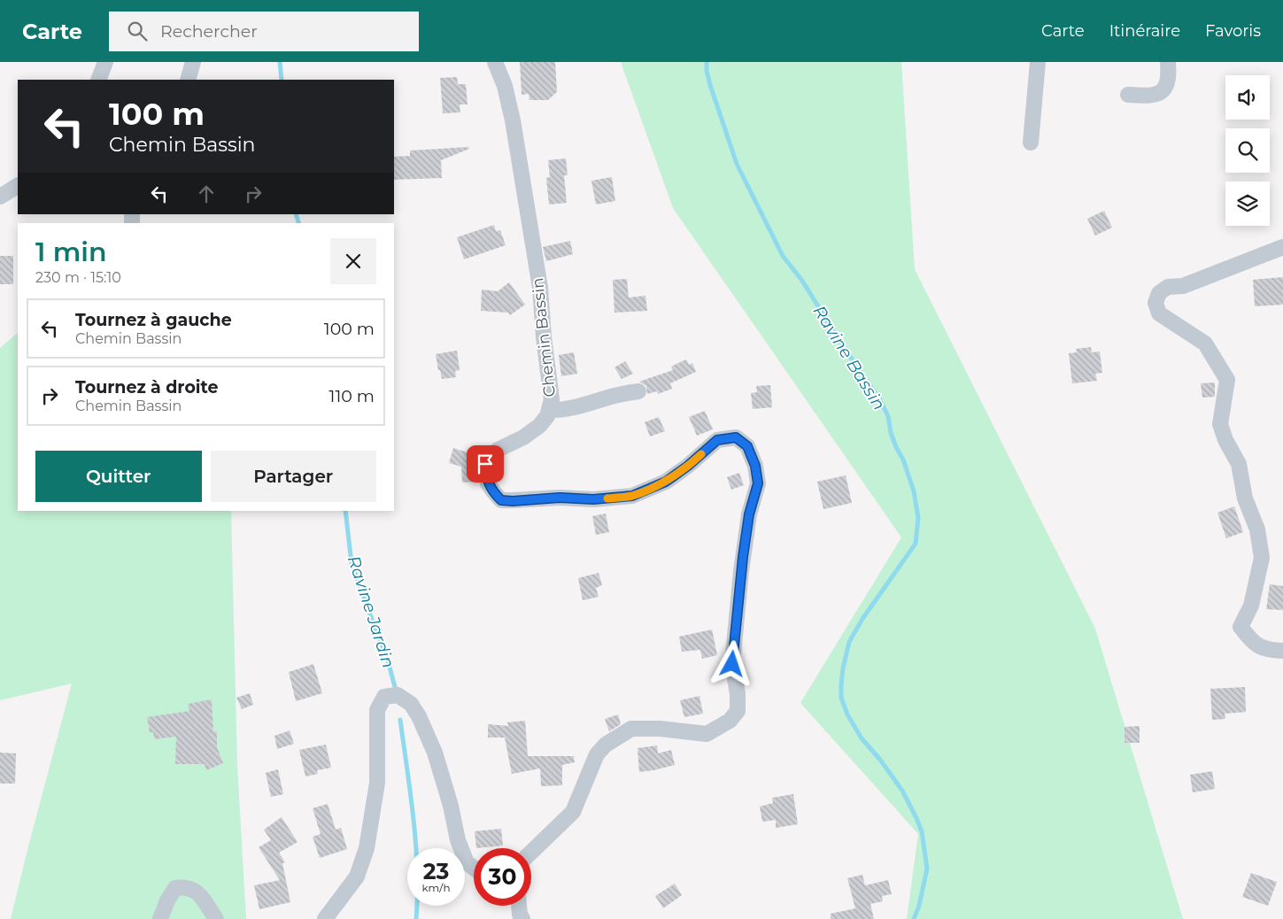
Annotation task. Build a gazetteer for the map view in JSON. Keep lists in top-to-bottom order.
{
  "streets": {
    "street": ["Chemin Bassin"]
  },
  "water": ["Ravine Bassin", "Ravine Jardin"],
  "page": {
    "header": "Carte",
    "search": "Rechercher",
    "nav": ["Carte", "Itinéraire", "Favoris"],
    "turn": ["100 m", "Chemin Bassin"],
    "heading": ["1 min", "230 m · 15:10"],
    "list": [
      {
        "name": "Tournez à gauche",
        "note": "Chemin Bassin",
        "value": "100 m"
      },
      {
        "name": "Tournez à droite",
        "note": "Chemin Bassin",
        "value": "110 m"
      }
    ],
    "buttons": ["Quitter", "Partager"],
    "speed": "23 km/h",
    "limit": "30"
  }
}
